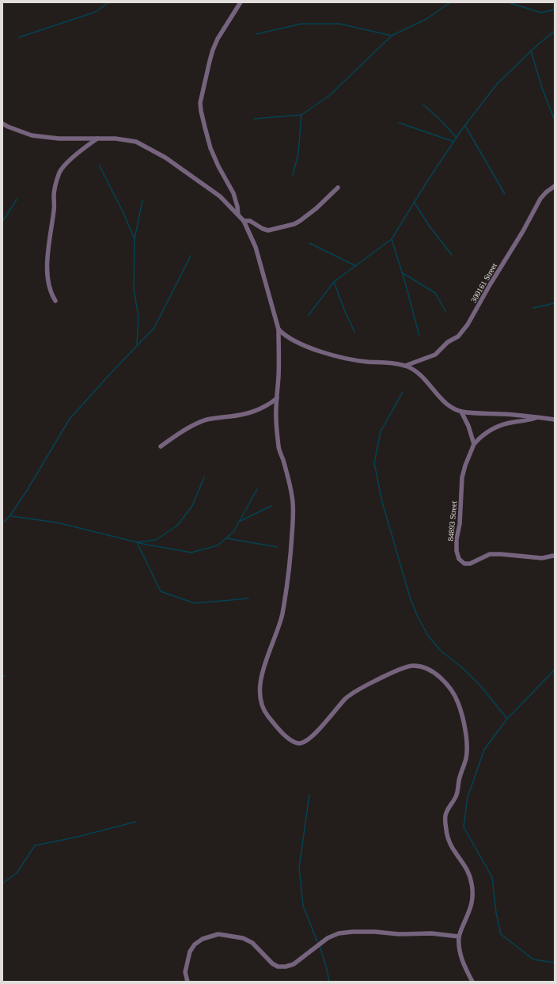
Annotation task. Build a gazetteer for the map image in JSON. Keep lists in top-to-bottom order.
{
  "streets": {
    "street": ["300161 Street", "84893 Street"]
  }
}
